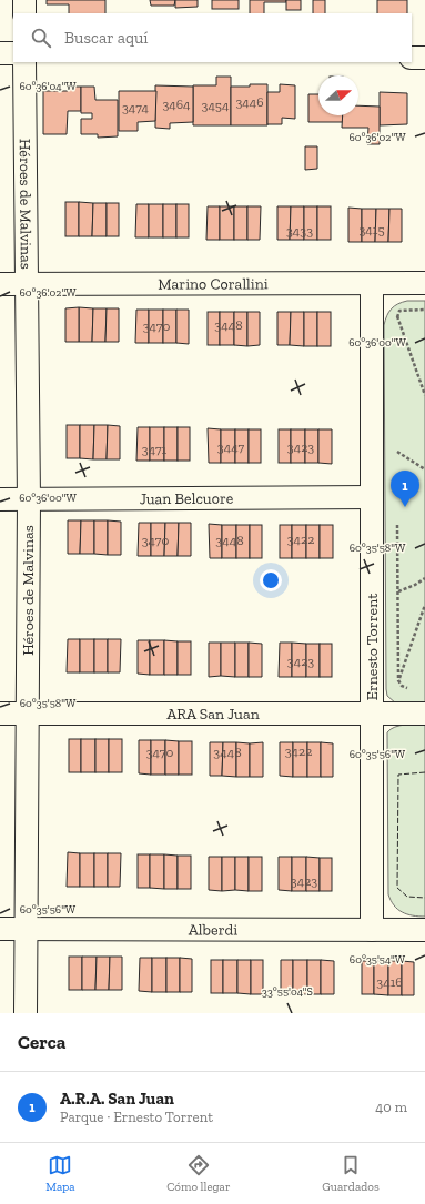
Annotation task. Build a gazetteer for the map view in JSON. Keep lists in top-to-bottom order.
{
  "streets": {
    "street": [
      "Héroes de Malvinas",
      "Marino Corallini",
      "Juan Belcuore",
      "Ernesto Torrent",
      "ARA San Juan",
      "Alberdi"
    ]
  },
  "crossings": [
    ["Héroes de Malvinas", "Marino Corallini"],
    ["Héroes de Malvinas", "Juan Belcuore"],
    ["Héroes de Malvinas", "ARA San Juan"],
    ["Héroes de Malvinas", "Alberdi"],
    ["Marino Corallini", "Ernesto Torrent"],
    ["Juan Belcuore", "Ernesto Torrent"],
    ["Ernesto Torrent", "ARA San Juan"],
    ["Ernesto Torrent", "Alberdi"]
  ],
  "house_numbers": [
    "3446",
    "3464",
    "3454",
    "3474",
    "3415",
    "3433",
    "3448",
    "3470",
    "3447",
    "3423",
    "3471",
    "3422",
    "3470",
    "3448",
    "3423",
    "3422",
    "3470",
    "3448",
    "3423",
    "3416"
  ],
  "north": "right",
  "page": {
    "search": "Buscar aquí",
    "pins": "1",
    "heading": "Cerca",
    "list": [
      {
        "mark": "1",
        "name": "A.R.A. San Juan",
        "note": "Parque · Ernesto Torrent",
        "value": "40 m"
      }
    ],
    "nav": ["Mapa", "Cómo llegar", "Guardados"]
  },
  "coordinates": [
    "60°36'04\"W",
    "60°36'02\"W",
    "60°36'00\"W",
    "60°35'58\"W",
    "60°35'56\"W",
    "60°35'54\"W",
    "33°55'04\"S"
  ]
}
